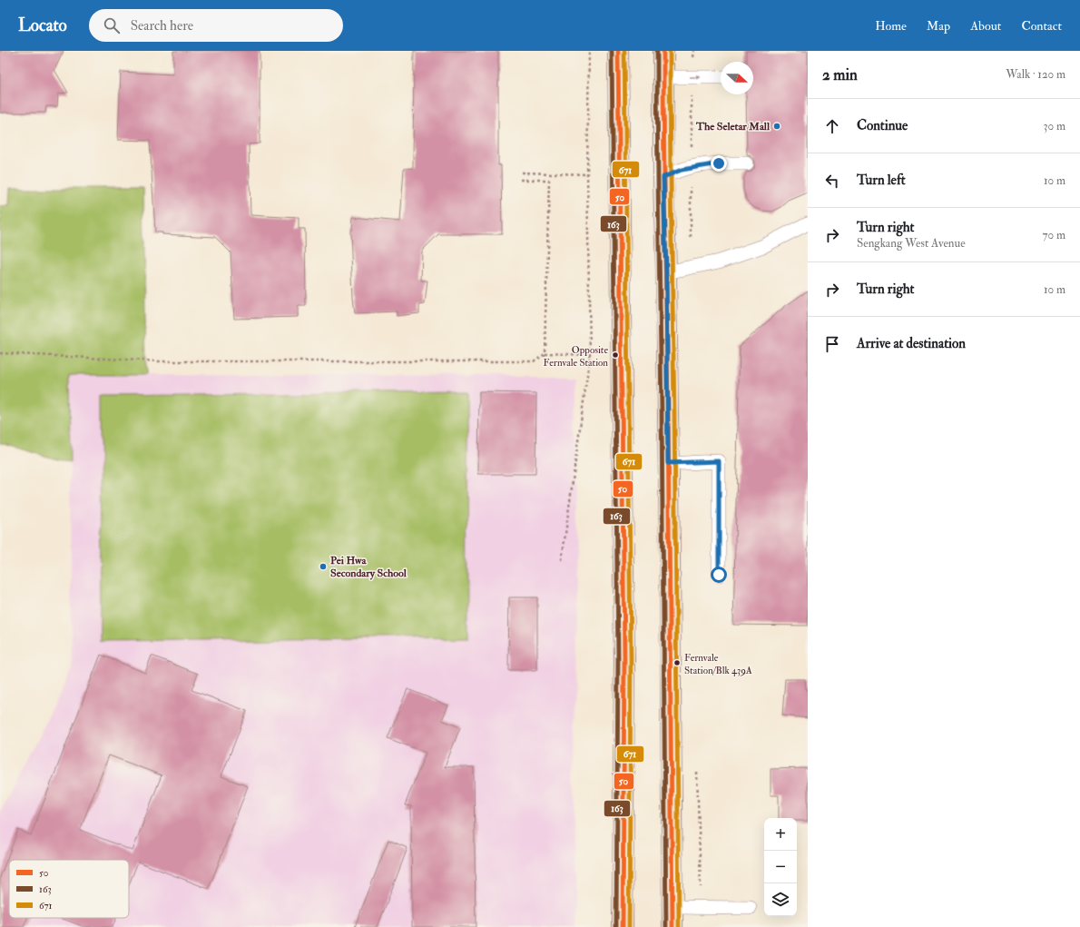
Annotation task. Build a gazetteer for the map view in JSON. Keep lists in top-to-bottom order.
{
  "places": [
    "The Seletar Mall",
    "Opposite Fernvale Station",
    "Pei Hwa Secondary School",
    "Fernvale Station/Blk 439A"
  ],
  "lines": ["transit line 50", "transit line 163", "transit line 671"],
  "legend": ["50", "163", "671"],
  "north": "right",
  "page": {
    "header": "Locato",
    "search": "Search here",
    "nav": [
      "Home",
      "Map",
      "About",
      "Contact"
    ],
    "heading": ["2 min", "Walk · 120 m"],
    "list": [
      ["Continue", "30 m"],
      ["Turn left", "10 m"],
      ["Turn right", "Sengkang West Avenue", "70 m"],
      ["Turn right", "10 m"],
      "Arrive at destination"
    ],
    "map_buttons": ["+", "−"]
  }
}
